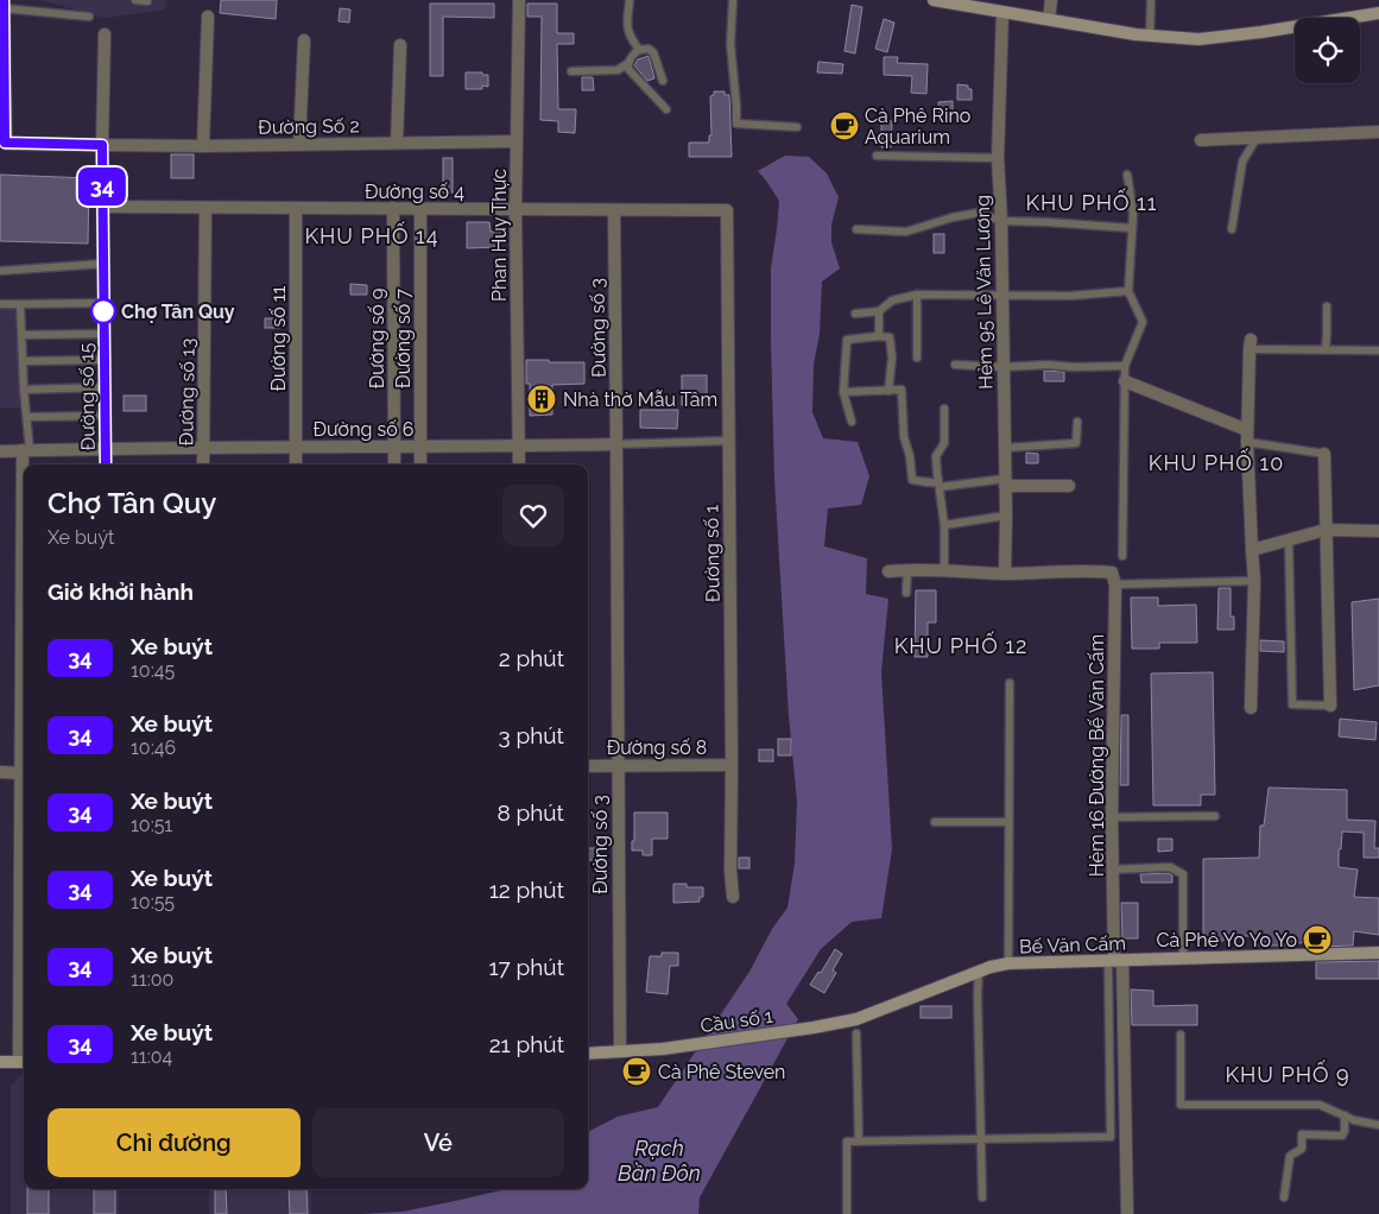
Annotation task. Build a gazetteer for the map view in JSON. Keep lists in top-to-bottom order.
{
  "streets": {
    "street": [
      "Đường Số 2",
      "Đường số 4",
      "Phan Huy Thực",
      "Hẻm 95 Lê Văn Lương",
      "Đường số 3",
      "Đường số 11",
      "Đường số 9",
      "Đường số 7",
      "Đường số 13",
      "Đường số 15",
      "Đường số 6",
      "Đường số 1",
      "Đường số 8",
      "Hẻm 16 Đường Bế Văn Cấm",
      "Bế Văn Cấm",
      "Cầu số 1"
    ]
  },
  "crossings": [
    ["Đường Số 2", "Phan Huy Thực"],
    ["Đường Số 2", "Đường số 15"],
    ["Đường số 4", "Phan Huy Thực"],
    ["Đường số 4", "Đường số 3"],
    ["Đường số 4", "Đường số 11"],
    ["Đường số 4", "Đường số 9"],
    ["Đường số 4", "Đường số 7"],
    ["Đường số 4", "Đường số 13"],
    ["Đường số 4", "Đường số 15"],
    ["Đường số 4", "Đường số 1"],
    ["Phan Huy Thực", "Đường số 6"],
    ["Đường số 3", "Đường số 6"],
    ["Đường số 3", "Đường số 8"],
    ["Đường số 3", "Cầu số 1"],
    ["Đường số 11", "Đường số 6"],
    ["Đường số 9", "Đường số 6"],
    ["Đường số 7", "Đường số 6"],
    ["Đường số 13", "Đường số 6"],
    ["Đường số 15", "Đường số 6"],
    ["Đường số 6", "Đường số 1"],
    ["Đường số 1", "Đường số 8"],
    ["Hẻm 16 Đường Bế Văn Cấm", "Bế Văn Cấm"],
    ["Bế Văn Cấm", "Cầu số 1"]
  ],
  "districts": [
    "KHU PHỐ 11",
    "KHU PHỐ 14",
    "KHU PHỐ 10",
    "KHU PHỐ 12",
    "KHU PHỐ 9"
  ],
  "water": ["Rạch Bần Đôn"],
  "places": {
    "cafe": ["Cà Phê Rino Aquarium", "Cà Phê Yo Yo Yo", "Cà Phê Steven"],
    "other": ["Chợ Tân Quy"],
    "building": ["Nhà thờ Mẫu Tâm"]
  },
  "lines": ["bus line 34"],
  "page": {
    "on_map": "34",
    "heading": [
      ["Chợ Tân Quy", "Xe buýt"],
      "Giờ khởi hành"
    ],
    "list": [
      {
        "mark": "34",
        "name": "Xe buýt",
        "note": "10:45",
        "value": "2 phút"
      },
      {
        "mark": "34",
        "name": "Xe buýt",
        "note": "10:46",
        "value": "3 phút"
      },
      {
        "mark": "34",
        "name": "Xe buýt",
        "note": "10:51",
        "value": "8 phút"
      },
      {
        "mark": "34",
        "name": "Xe buýt",
        "note": "10:55",
        "value": "12 phút"
      },
      {
        "mark": "34",
        "name": "Xe buýt",
        "note": "11:00",
        "value": "17 phút"
      },
      {
        "mark": "34",
        "name": "Xe buýt",
        "note": "11:04",
        "value": "21 phút"
      }
    ],
    "buttons": ["Chỉ đường", "Vé"]
  }
}
